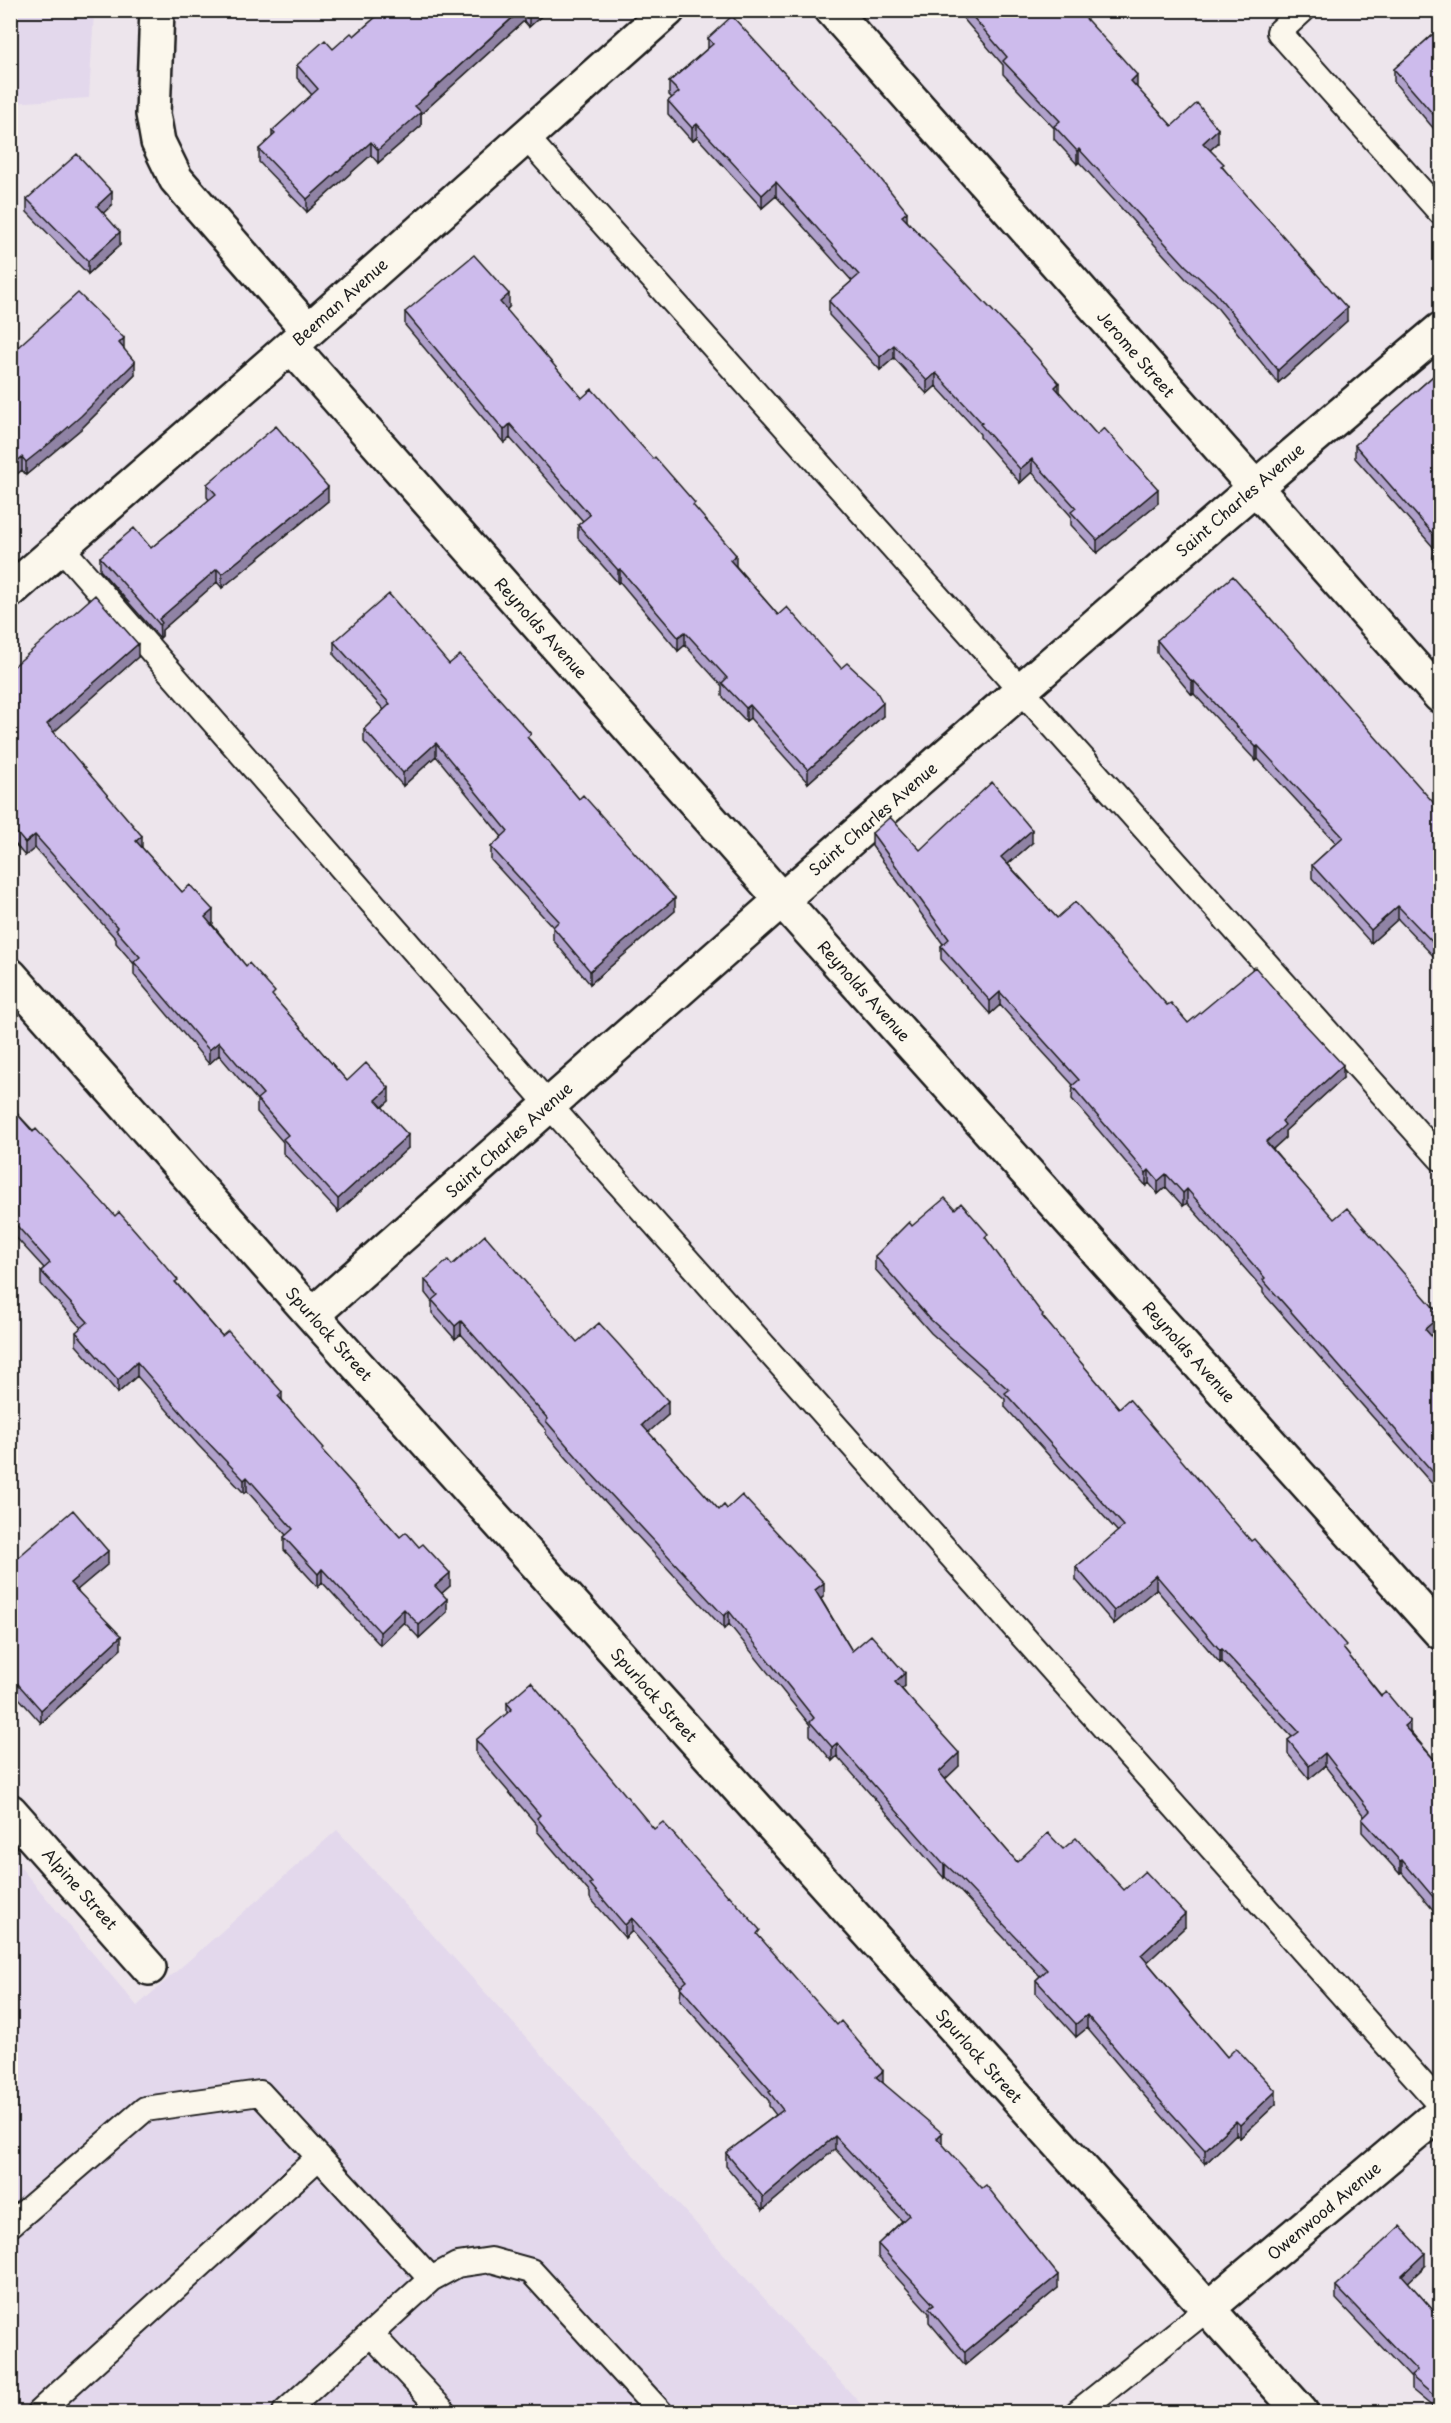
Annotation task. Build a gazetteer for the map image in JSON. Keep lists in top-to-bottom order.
{
  "streets": {
    "street": [
      "Beeman Avenue",
      "Jerome Street",
      "Saint Charles Avenue",
      "Reynolds Avenue",
      "Spurlock Street",
      "Alpine Street",
      "Owenwood Avenue"
    ]
  },
  "crossings": [
    ["Beeman Avenue", "Reynolds Avenue"],
    ["Jerome Street", "Saint Charles Avenue"],
    ["Saint Charles Avenue", "Reynolds Avenue"],
    ["Saint Charles Avenue", "Spurlock Street"],
    ["Spurlock Street", "Owenwood Avenue"]
  ]
}
